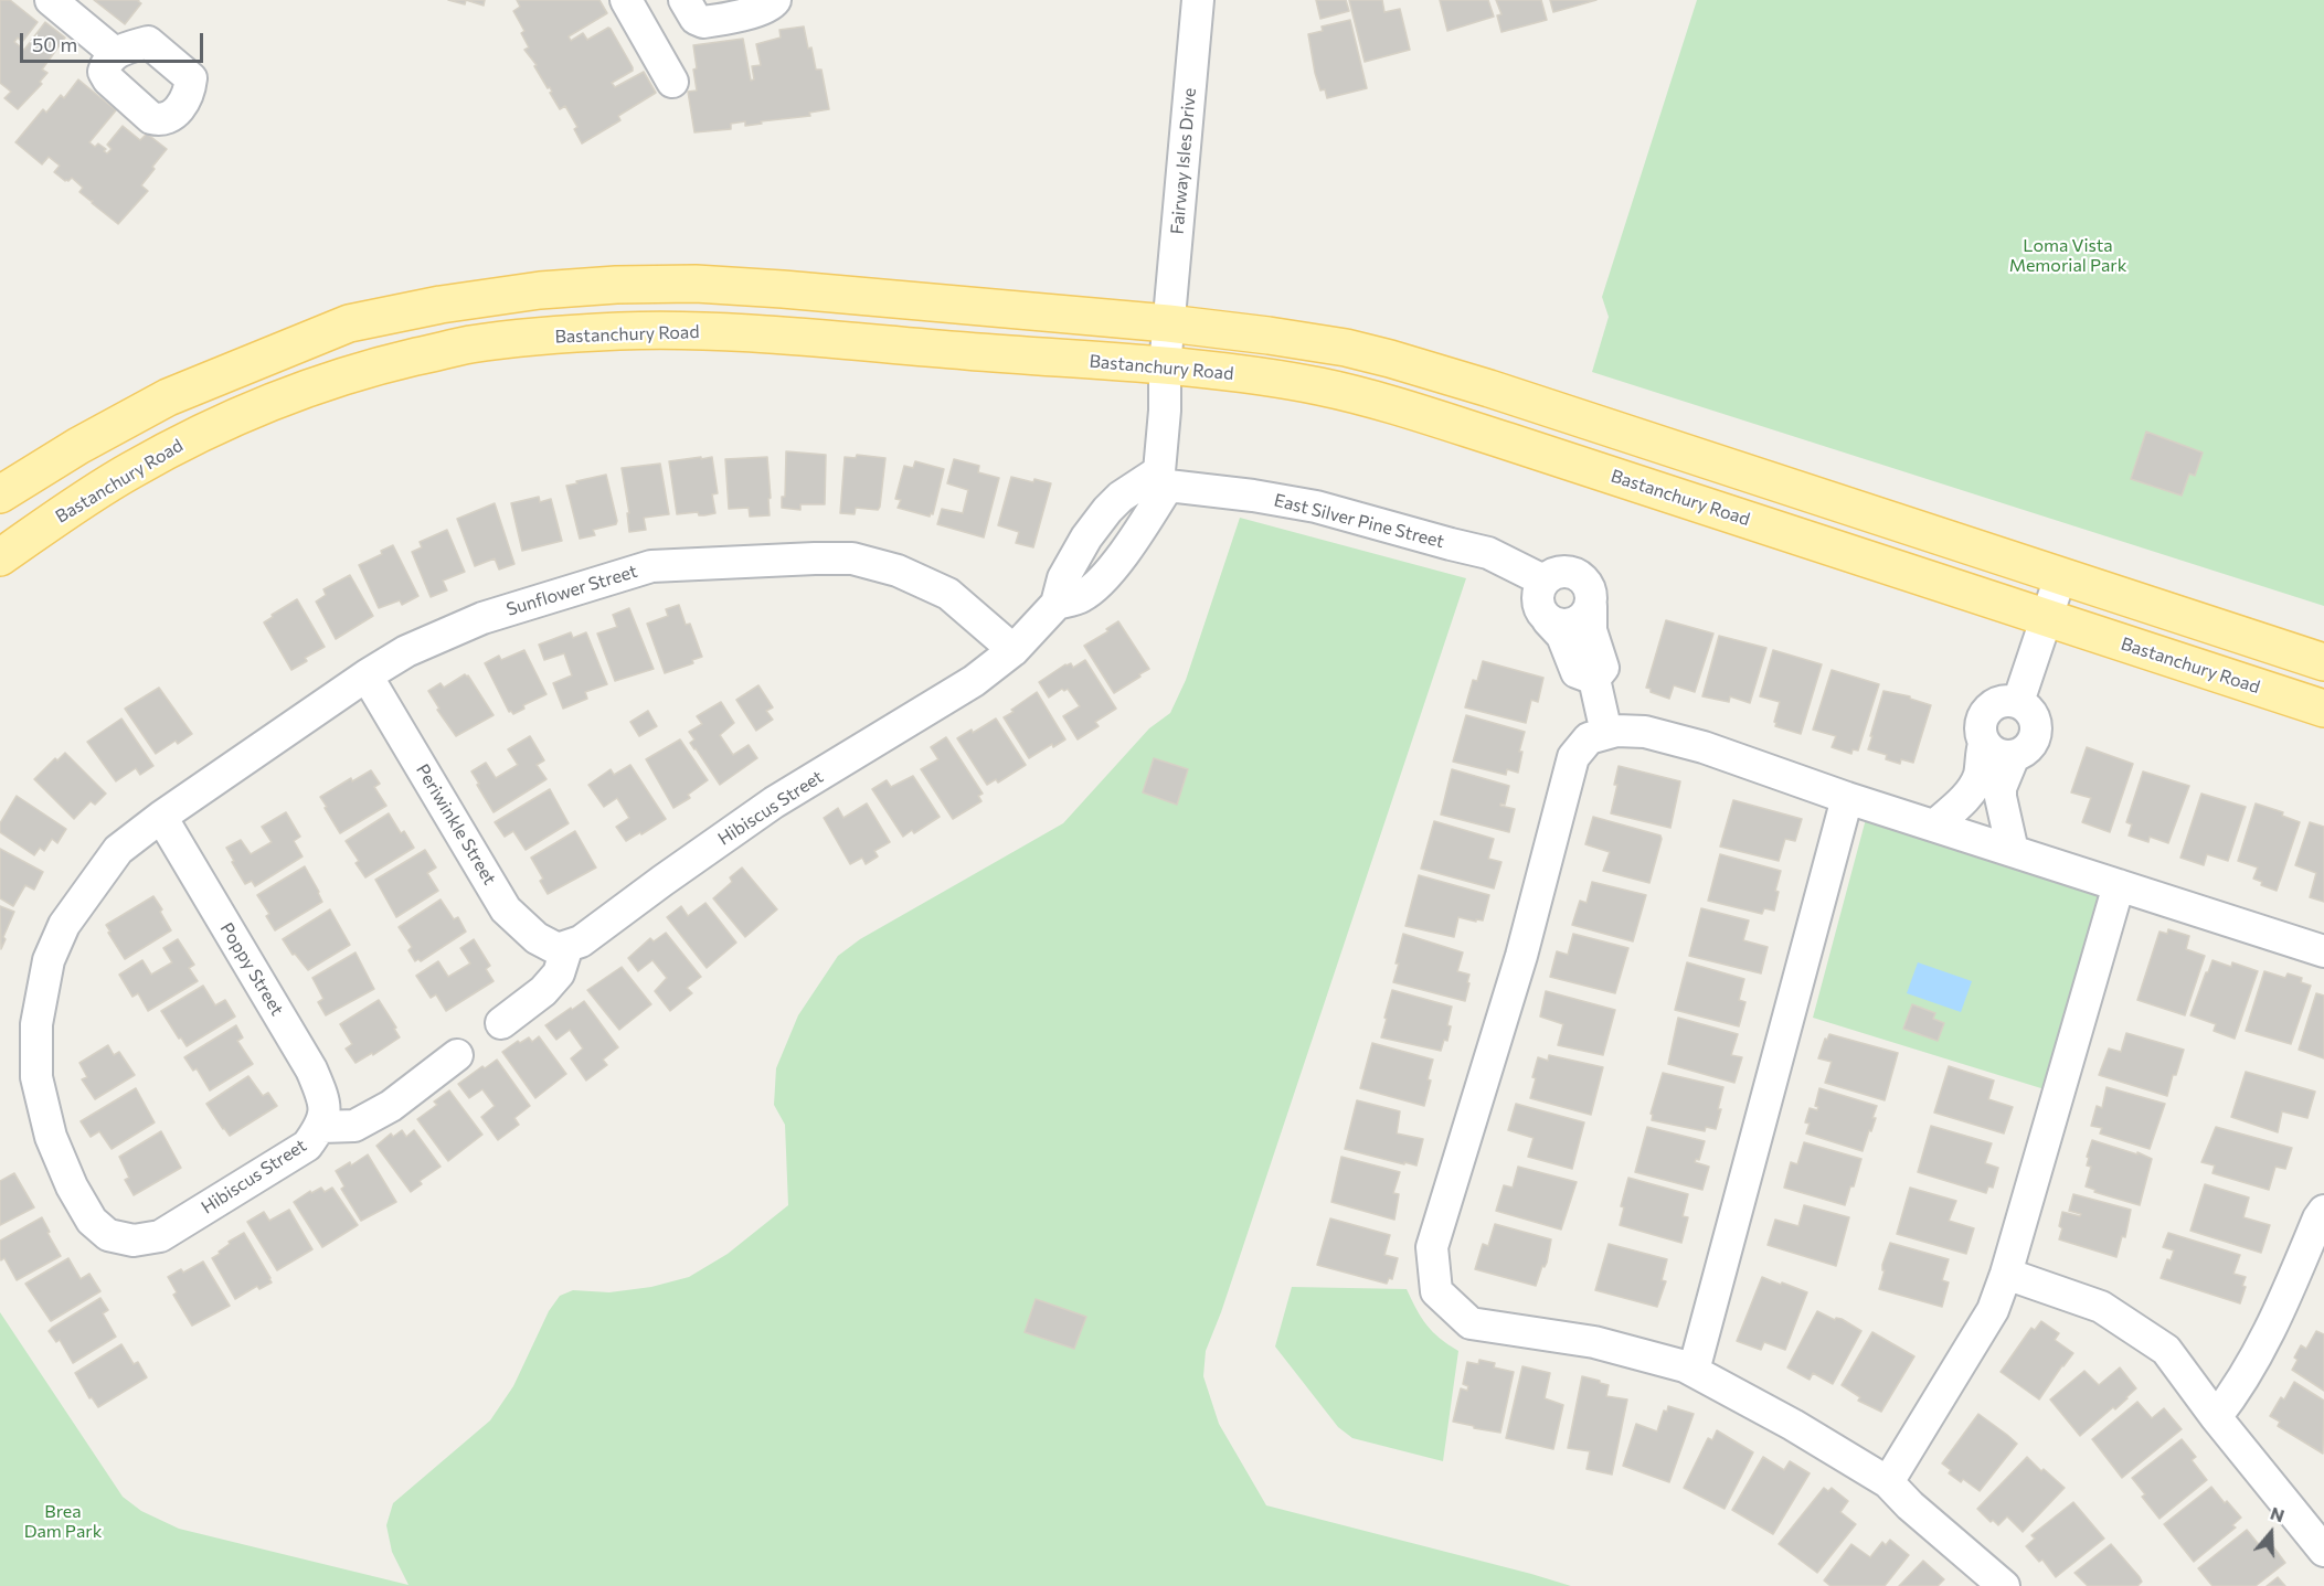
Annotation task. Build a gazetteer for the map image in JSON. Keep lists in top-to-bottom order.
{
  "streets": {
    "main road": ["Bastanchury Road"],
    "street": [
      "Fairway Isles Drive",
      "East Silver Pine Street",
      "Sunflower Street",
      "Hibiscus Street",
      "Periwinkle Street",
      "Poppy Street"
    ]
  },
  "crossings": [
    ["Fairway Isles Drive", "Bastanchury Road"],
    ["Fairway Isles Drive", "East Silver Pine Street"],
    ["Fairway Isles Drive", "Hibiscus Street"],
    ["East Silver Pine Street", "Hibiscus Street"],
    ["Sunflower Street", "Hibiscus Street"],
    ["Sunflower Street", "Periwinkle Street"],
    ["Sunflower Street", "Poppy Street"],
    ["Hibiscus Street", "Periwinkle Street"],
    ["Hibiscus Street", "Poppy Street"]
  ],
  "parks": ["Loma Vista Memorial Park", "Brea Dam Park"],
  "scale_bar": "50 m",
  "north": "top"
}
